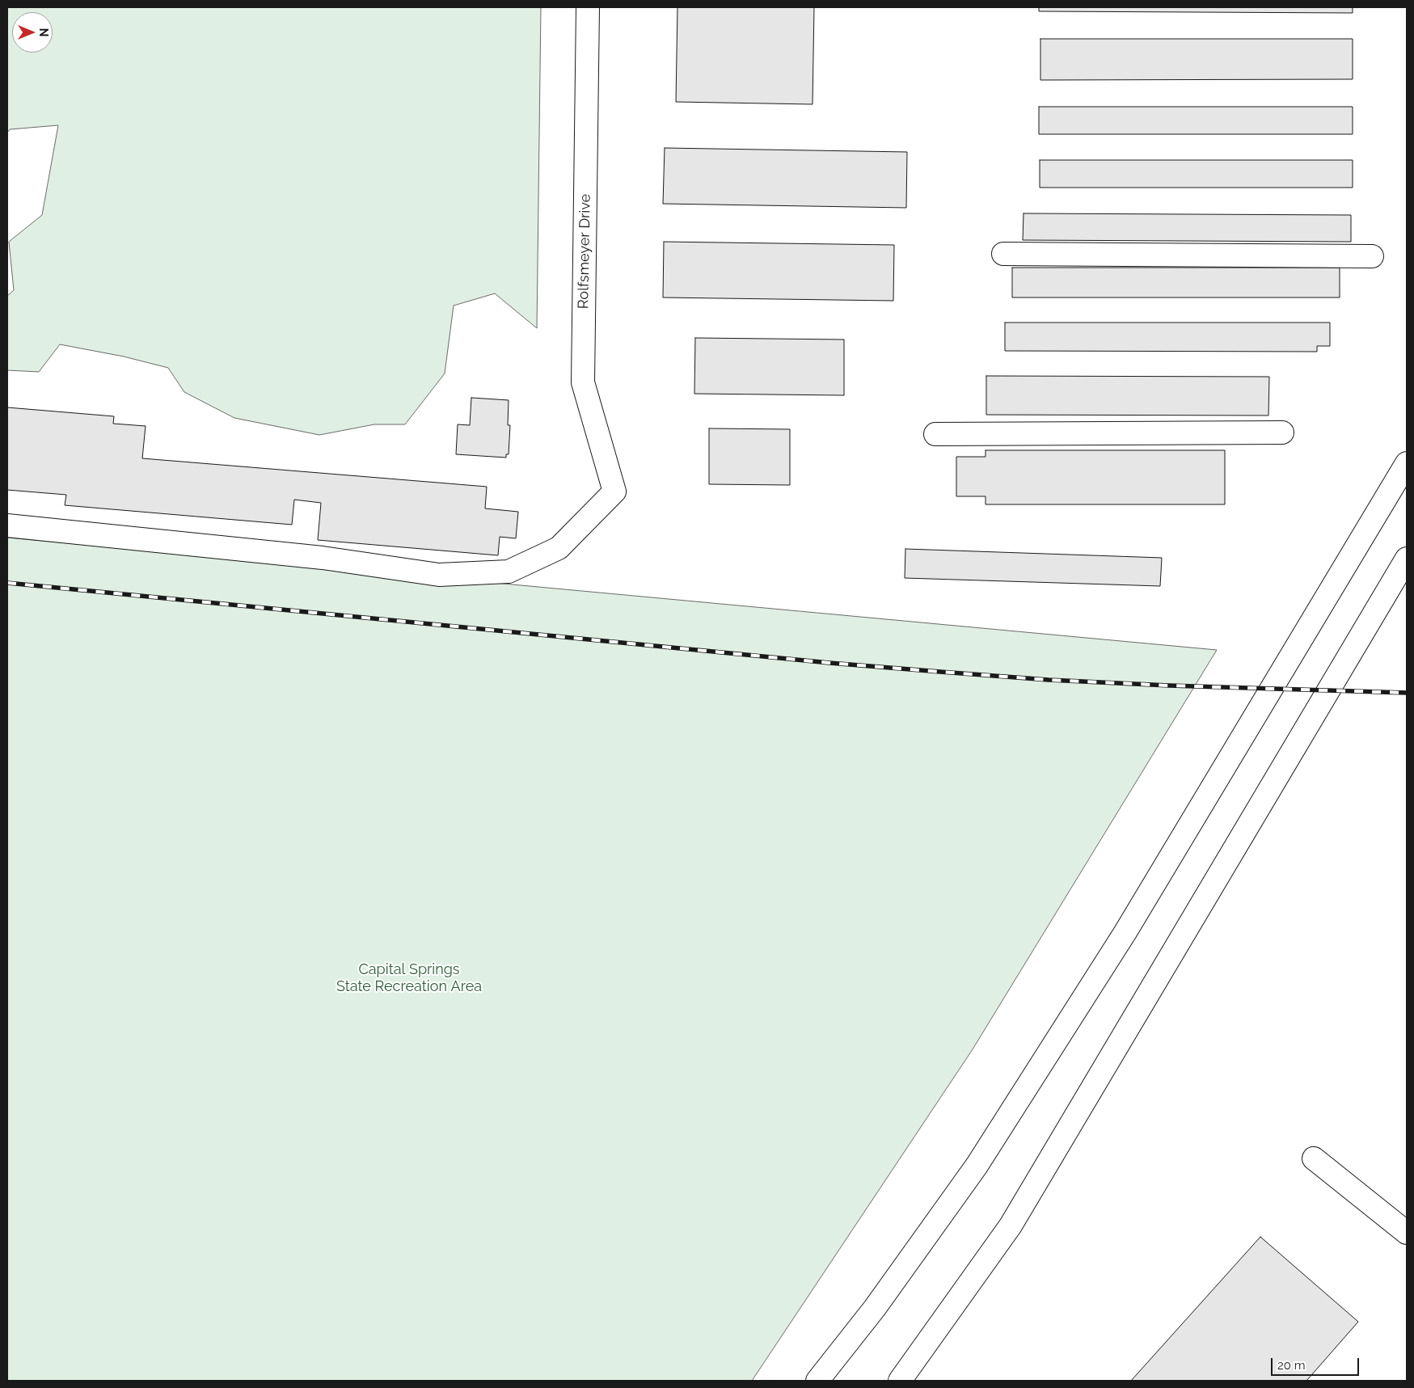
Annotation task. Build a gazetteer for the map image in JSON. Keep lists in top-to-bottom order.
{
  "streets": {
    "main road": ["Rolfsmeyer Drive"]
  },
  "parks": ["Capital Springs State Recreation Area"],
  "scale_bar": "20 m",
  "north": "right"
}
